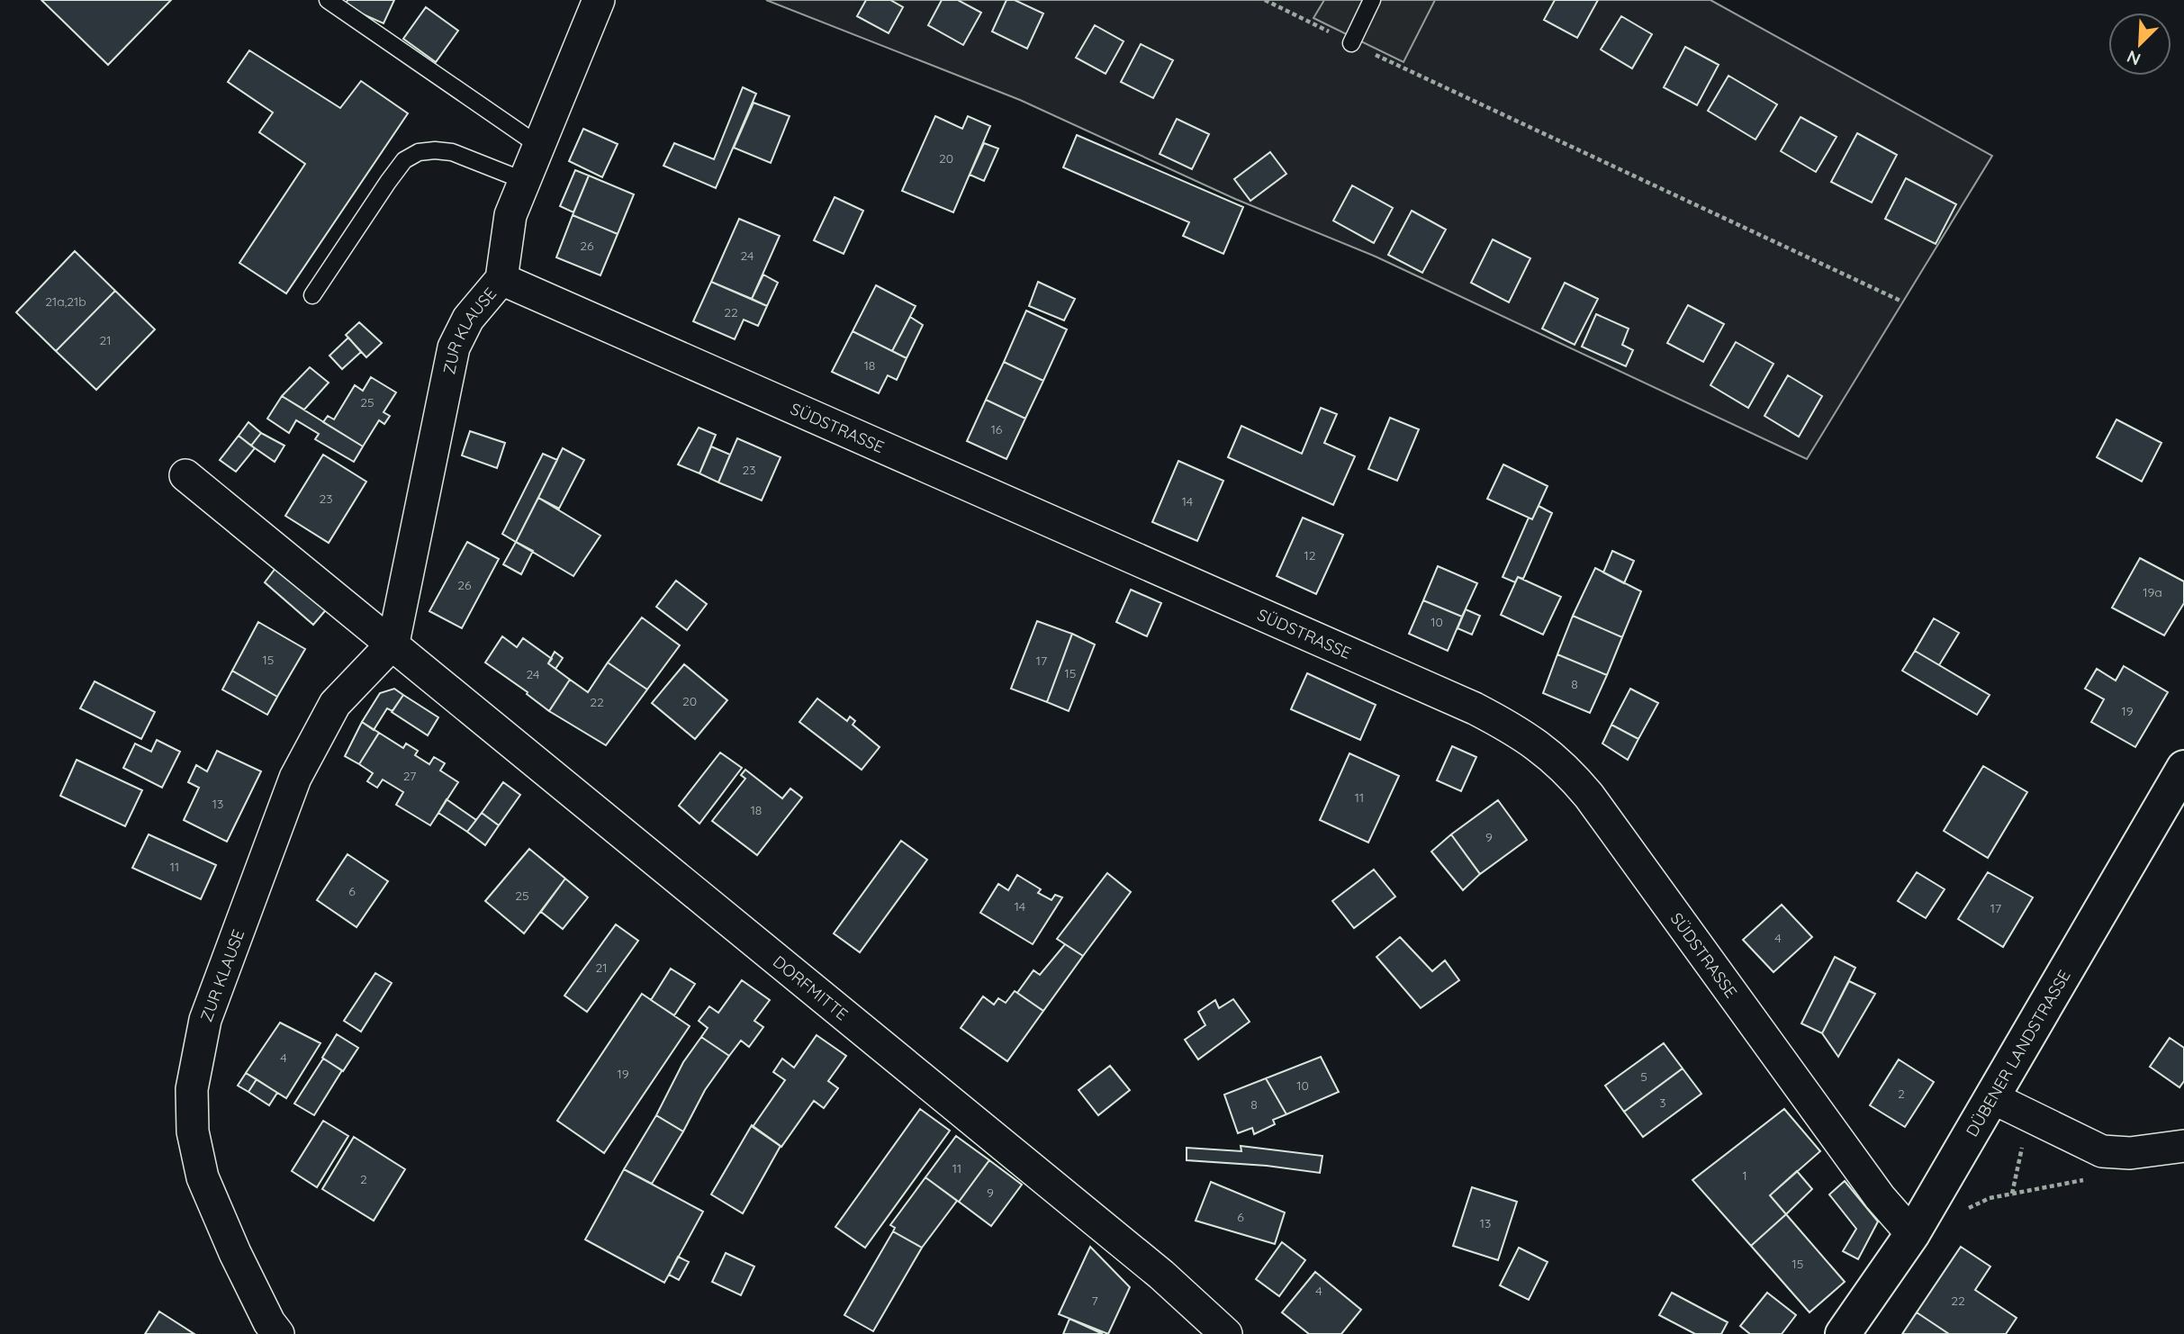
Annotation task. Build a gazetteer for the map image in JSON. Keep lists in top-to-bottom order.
{
  "streets": {
    "main road": ["DÜBENER LANDSTRASSE"],
    "street": ["ZUR KLAUSE", "SÜDSTRASSE", "DORFMITTE"]
  },
  "crossings": [
    ["ZUR KLAUSE", "SÜDSTRASSE"],
    ["ZUR KLAUSE", "DORFMITTE"],
    ["SÜDSTRASSE", "DÜBENER LANDSTRASSE"]
  ],
  "house_numbers": [
    "20",
    "26",
    "24",
    "21a,21b",
    "22",
    "21",
    "18",
    "25",
    "16",
    "23",
    "23",
    "14",
    "12",
    "26",
    "19a",
    "10",
    "15",
    "17",
    "15",
    "24",
    "8",
    "20",
    "22",
    "19",
    "27",
    "11",
    "13",
    "18",
    "9",
    "11",
    "6",
    "25",
    "14",
    "17",
    "4",
    "21",
    "4",
    "19",
    "5",
    "10",
    "2",
    "3",
    "8",
    "11",
    "1",
    "2",
    "9",
    "6",
    "13",
    "15",
    "4",
    "7",
    "22"
  ],
  "north": "bottom left"
}
